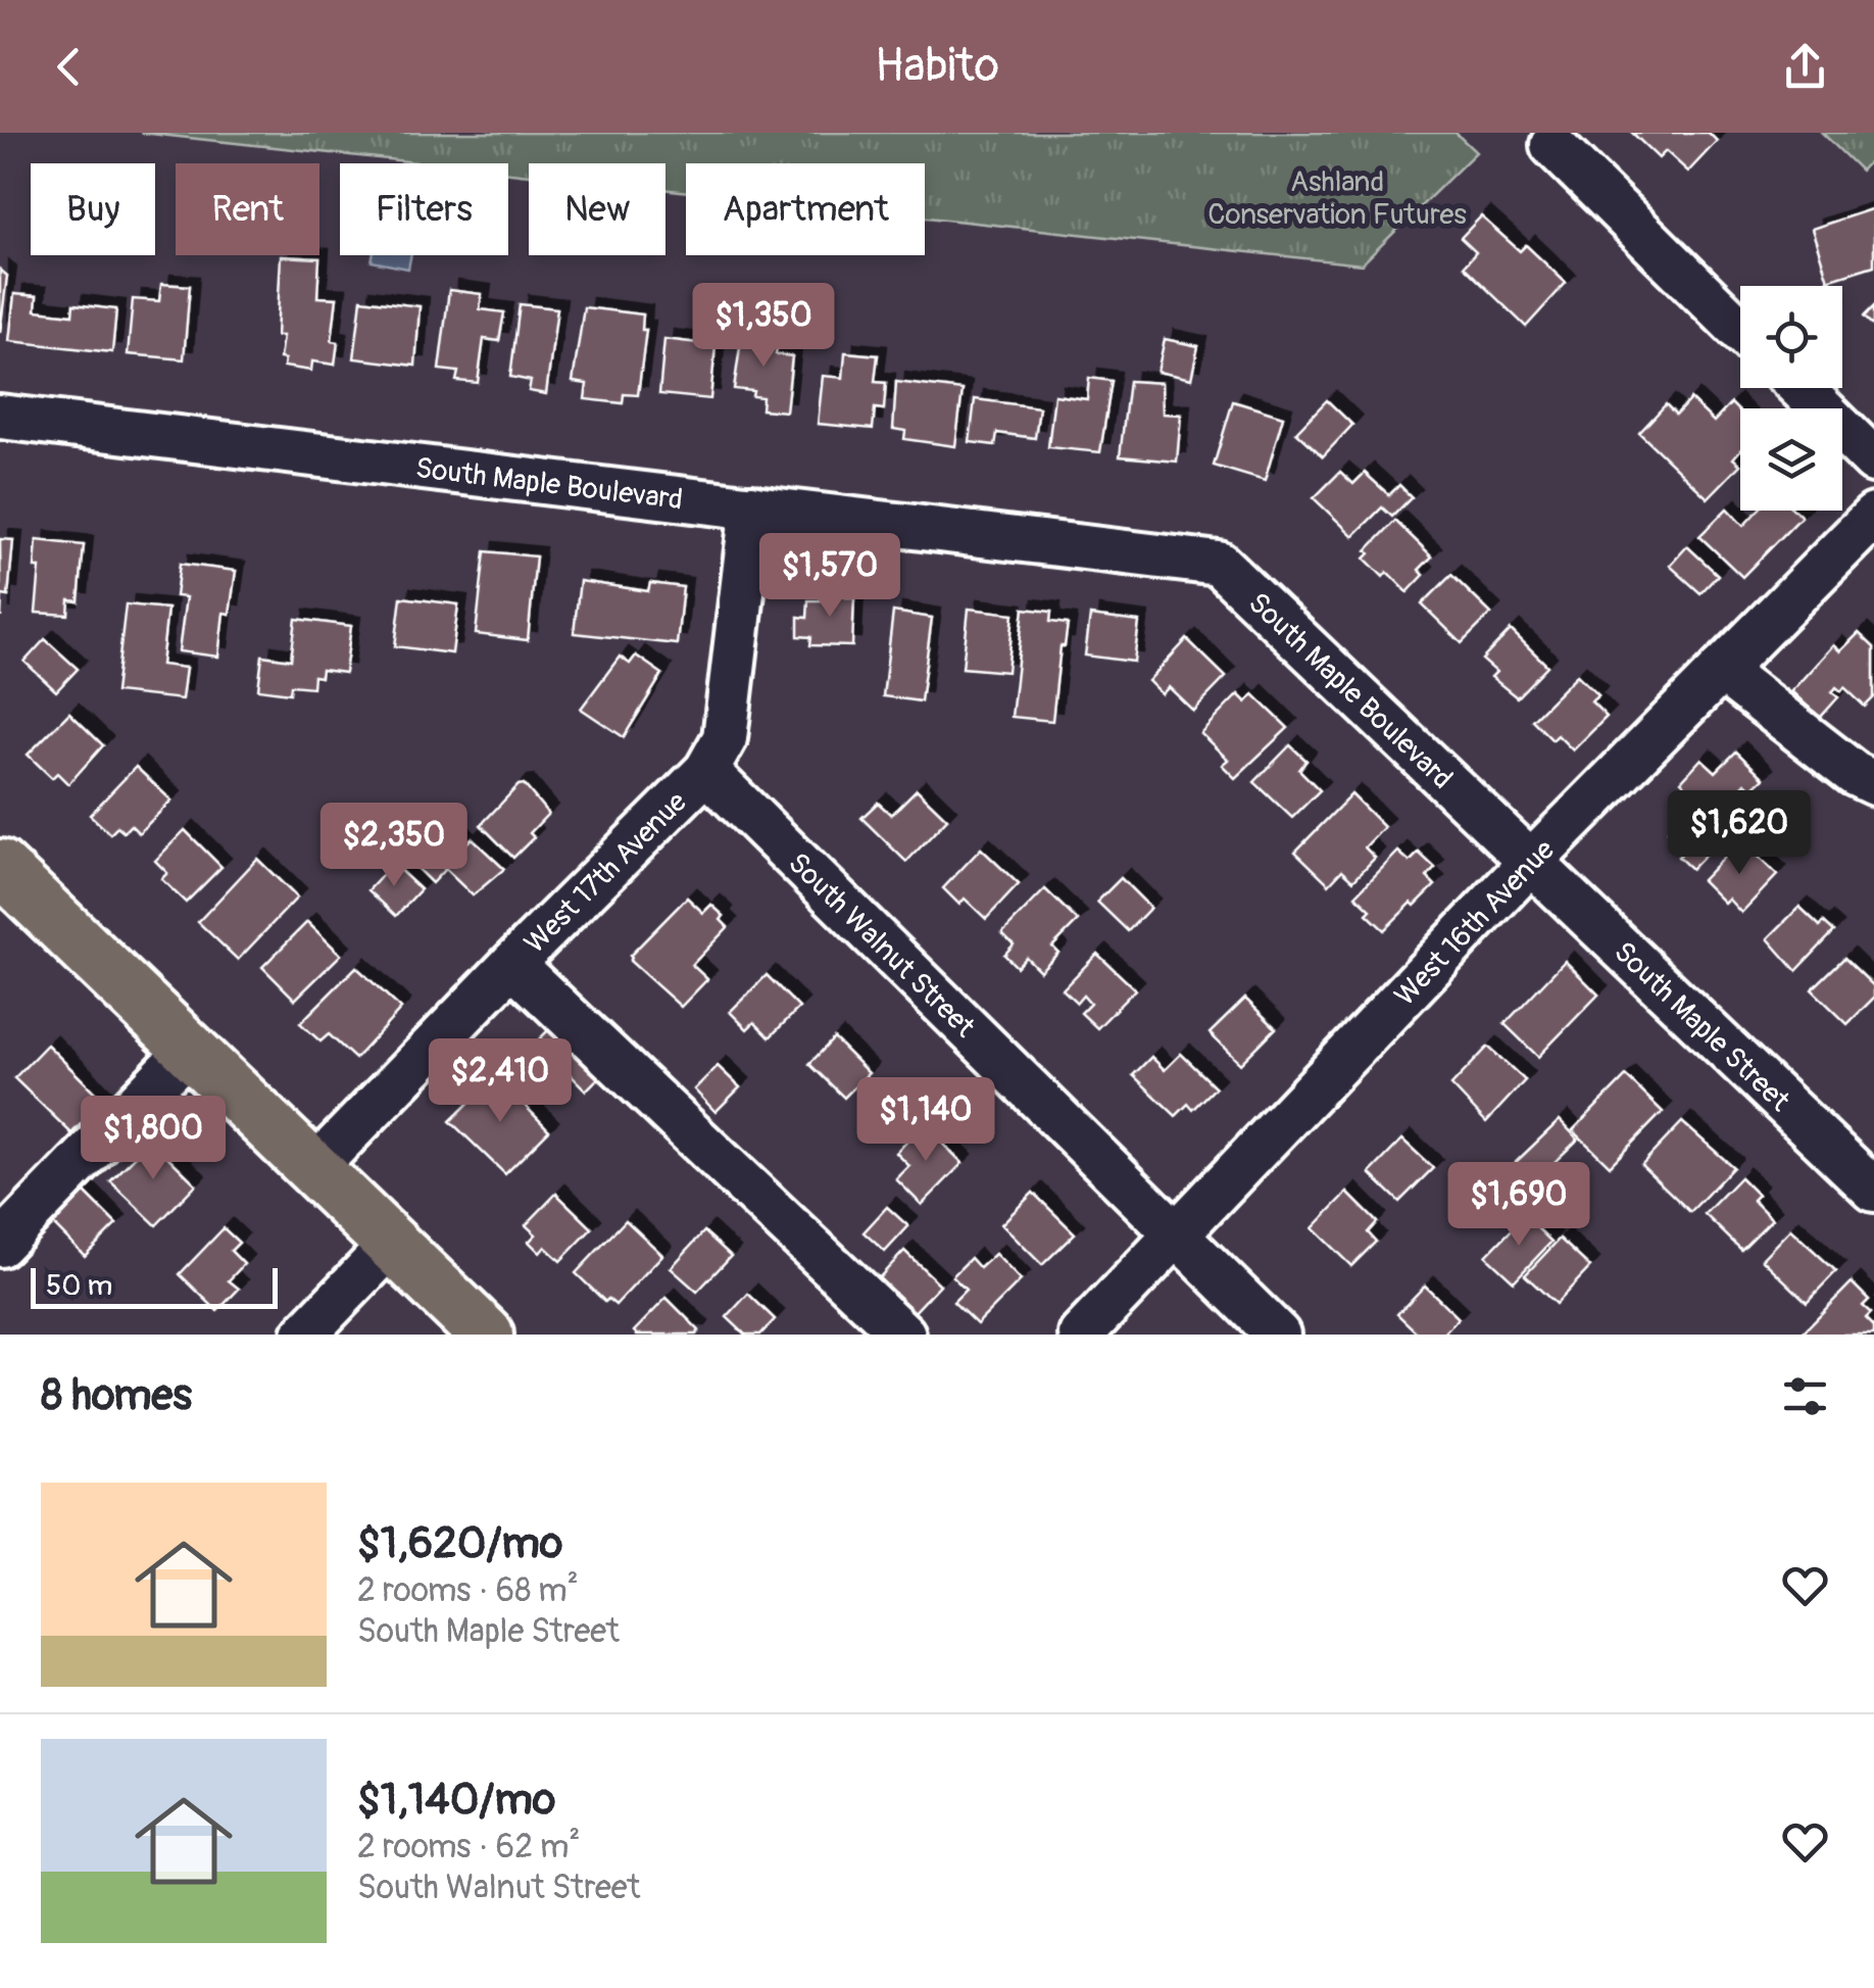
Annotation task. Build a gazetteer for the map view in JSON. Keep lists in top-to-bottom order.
{
  "streets": {
    "street": [
      "South Maple Boulevard",
      "West 17th Avenue",
      "West 16th Avenue",
      "South Walnut Street",
      "South Maple Street"
    ]
  },
  "crossings": [
    ["South Maple Boulevard", "West 17th Avenue"],
    ["South Maple Boulevard", "West 16th Avenue"],
    ["South Maple Boulevard", "South Maple Street"],
    ["West 17th Avenue", "South Walnut Street"],
    ["West 16th Avenue", "South Walnut Street"],
    ["West 16th Avenue", "South Maple Street"]
  ],
  "parks": ["Ashland Conservation Futures"],
  "scale_bar": "50 m",
  "page": {
    "header": "Habito",
    "chip": [
      "Buy",
      "Rent",
      "Filters",
      "New",
      "Apartment"
    ],
    "price": [
      "$1,350",
      "$1,570",
      "$1,620",
      "$2,350",
      "$2,410",
      "$1,140",
      "$1,800",
      "$1,690"
    ],
    "scale": "50 m",
    "heading": "8 homes",
    "list": [
      {
        "name": "$1,620/mo",
        "note": "2 rooms · 68 m² · South Maple Street"
      },
      {
        "name": "$1,140/mo",
        "note": "2 rooms · 62 m² · South Walnut Street"
      }
    ]
  }
}
